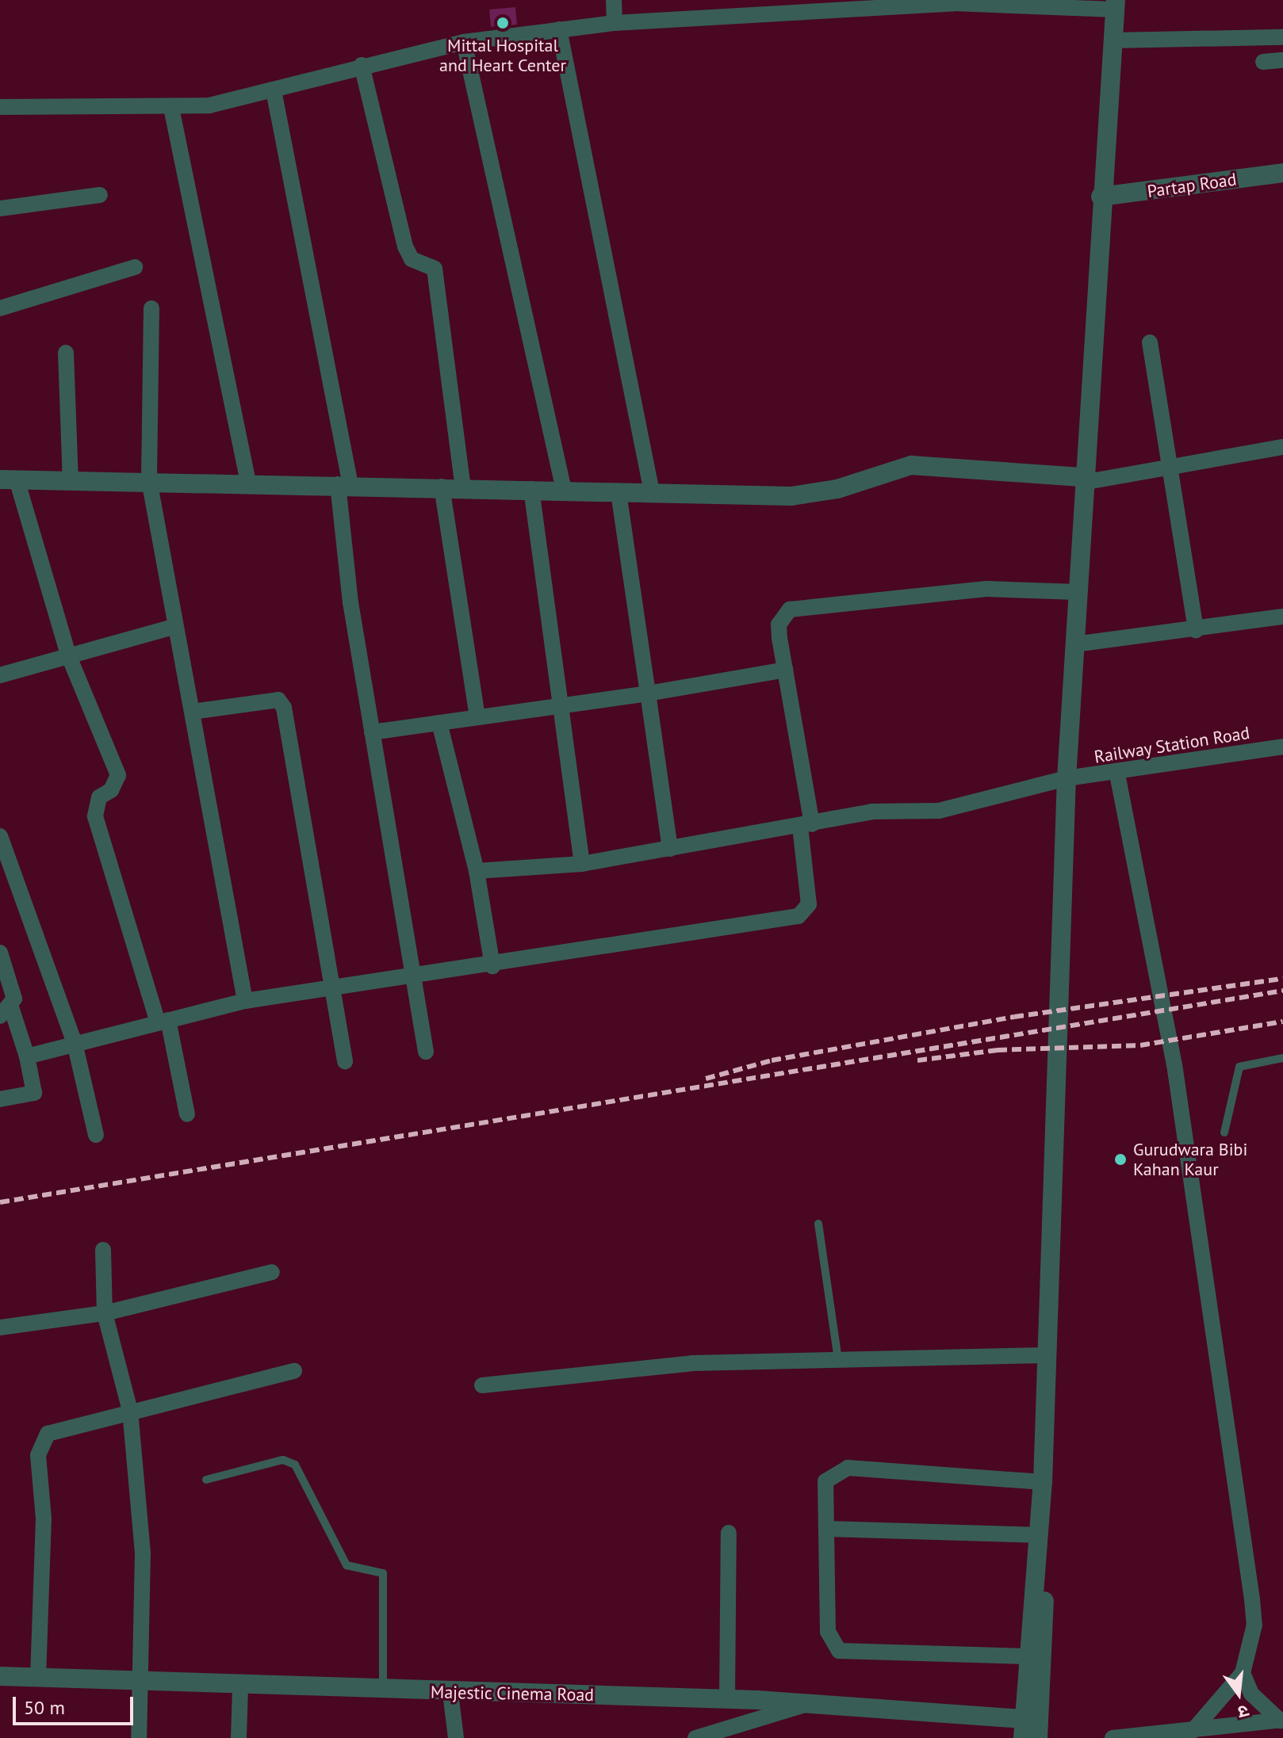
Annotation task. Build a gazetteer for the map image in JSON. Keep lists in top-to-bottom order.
{
  "streets": {
    "street": ["Partap Road", "Railway Station Road", "Majestic Cinema Road"]
  },
  "places": ["Mittal Hospital and Heart Center", "Gurudwara Bibi Kahan Kaur"],
  "scale_bar": "50 m",
  "north": "bottom"
}
